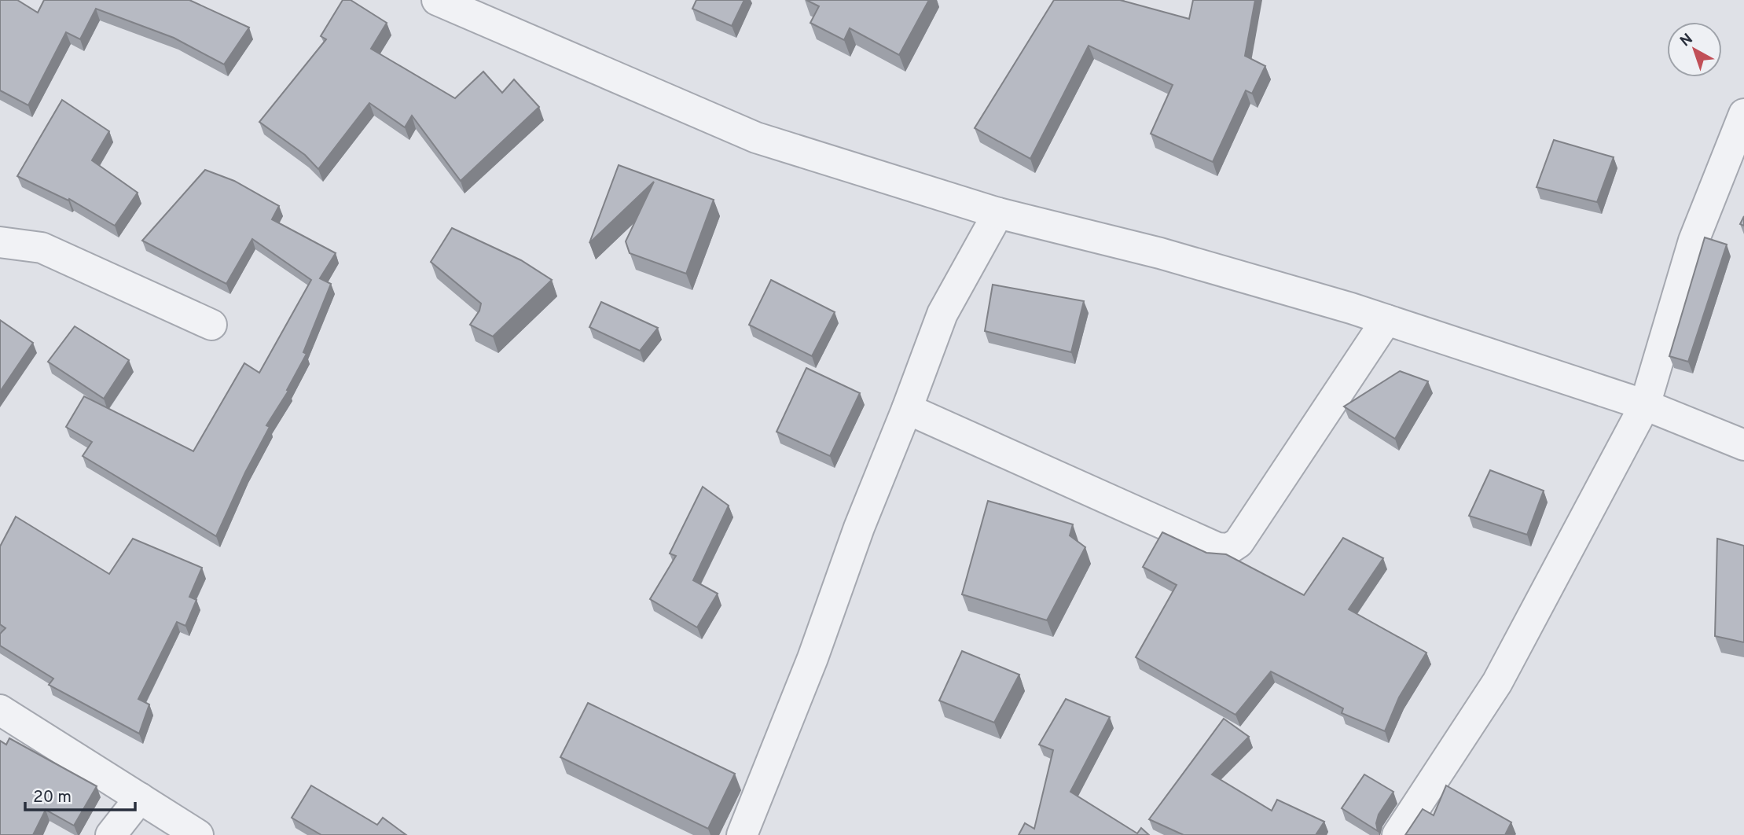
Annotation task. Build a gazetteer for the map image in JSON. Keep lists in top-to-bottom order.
{
  "scale_bar": "20 m",
  "north": "top left"
}
